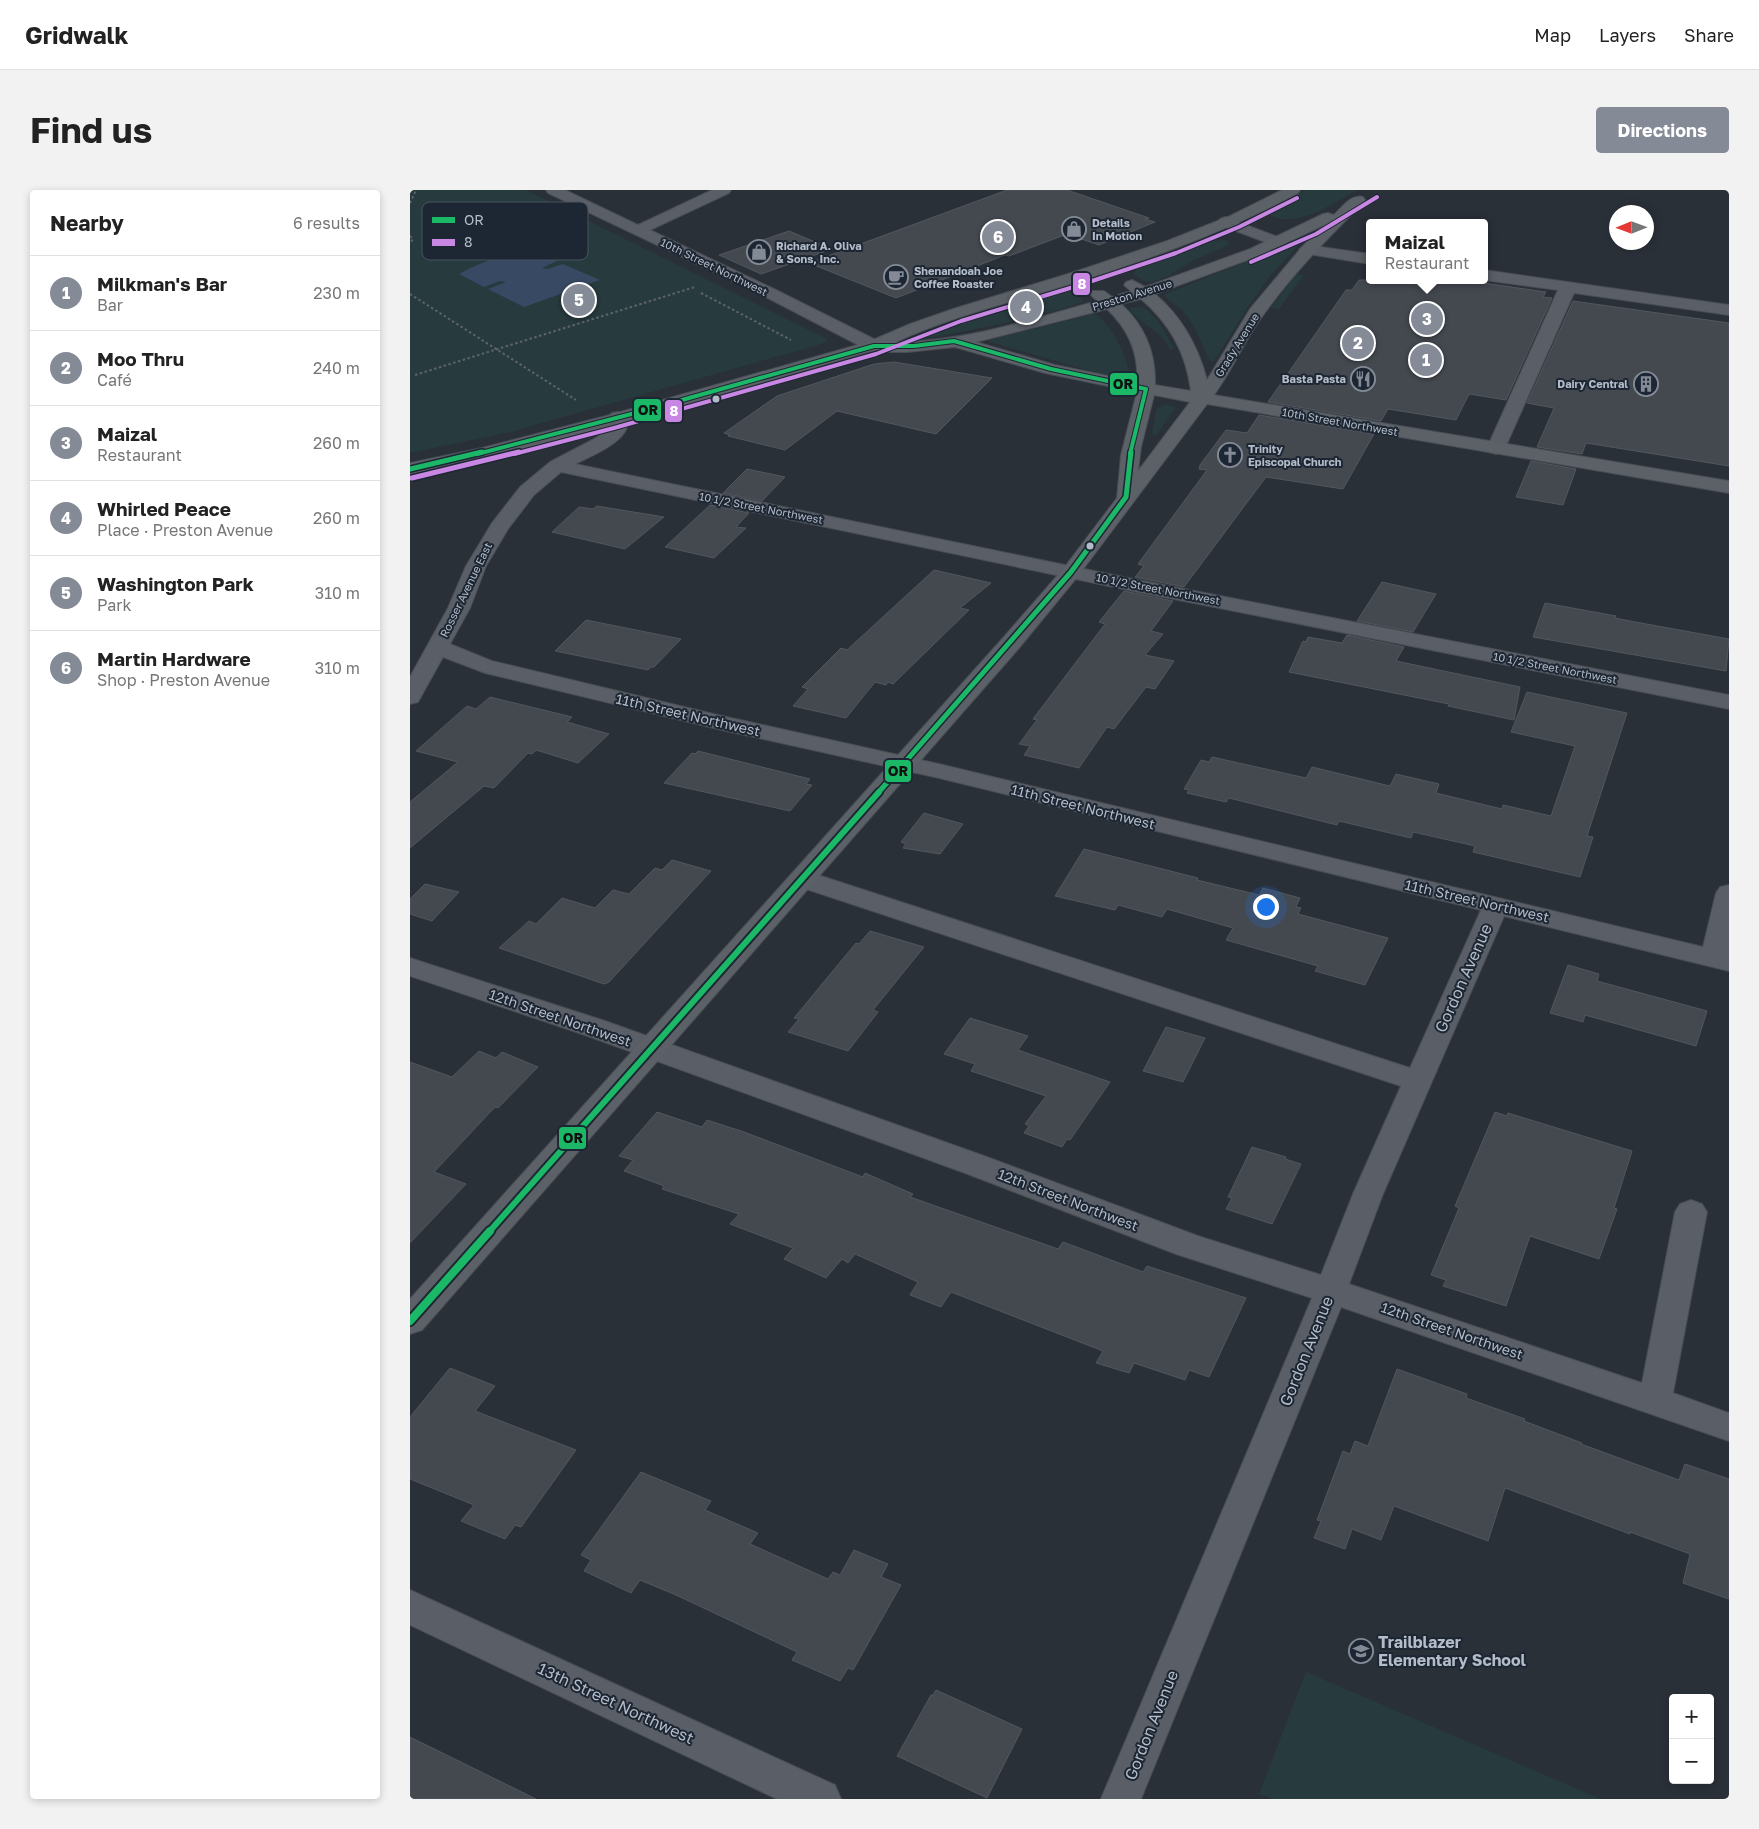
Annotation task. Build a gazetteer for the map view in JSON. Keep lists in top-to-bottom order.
{
  "streets": {
    "main road": ["10th Street Northwest", "Preston Avenue", "Grady Avenue"],
    "street": [
      "10 1/2 Street Northwest",
      "Rosser Avenue East",
      "11th Street Northwest",
      "Gordon Avenue",
      "12th Street Northwest",
      "13th Street Northwest"
    ]
  },
  "crossings": [
    ["10th Street Northwest", "Preston Avenue"],
    ["10th Street Northwest", "Grady Avenue"],
    ["Preston Avenue", "Grady Avenue"],
    ["Preston Avenue", "Rosser Avenue East"],
    ["Grady Avenue", "10 1/2 Street Northwest"],
    ["Grady Avenue", "11th Street Northwest"],
    ["Grady Avenue", "12th Street Northwest"],
    ["10 1/2 Street Northwest", "Rosser Avenue East"],
    ["Rosser Avenue East", "11th Street Northwest"],
    ["11th Street Northwest", "Gordon Avenue"],
    ["Gordon Avenue", "12th Street Northwest"]
  ],
  "places": {
    "shop": ["Details In Motion", "Richard A. Oliva & Sons, Inc."],
    "cafe": ["Shenandoah Joe Coffee Roaster"],
    "restaurant": ["Basta Pasta"],
    "building": ["Dairy Central"],
    "church": ["Trinity Episcopal Church"],
    "school or university": ["Trailblazer Elementary School"]
  },
  "lines": ["transit line 8", "transit line OR"],
  "legend": ["OR", "8"],
  "north": "left",
  "page": {
    "header": "Gridwalk",
    "nav": ["Map", "Layers", "Share"],
    "buttons": "Directions",
    "title": "Find us",
    "heading": ["Nearby", "6 results"],
    "popup": ["Maizal", "Restaurant"],
    "pins": [
      "6",
      "5",
      "4",
      "3",
      "2",
      "1"
    ],
    "list": [
      {
        "mark": "1",
        "name": "Milkman's Bar",
        "note": "Bar",
        "value": "230 m"
      },
      {
        "mark": "2",
        "name": "Moo Thru",
        "note": "Café",
        "value": "240 m"
      },
      {
        "mark": "3",
        "name": "Maizal",
        "note": "Restaurant",
        "value": "260 m"
      },
      {
        "mark": "4",
        "name": "Whirled Peace",
        "note": "Place · Preston Avenue",
        "value": "260 m"
      },
      {
        "mark": "5",
        "name": "Washington Park",
        "note": "Park",
        "value": "310 m"
      },
      {
        "mark": "6",
        "name": "Martin Hardware",
        "note": "Shop · Preston Avenue",
        "value": "310 m"
      }
    ],
    "map_buttons": ["+", "−"]
  }
}
